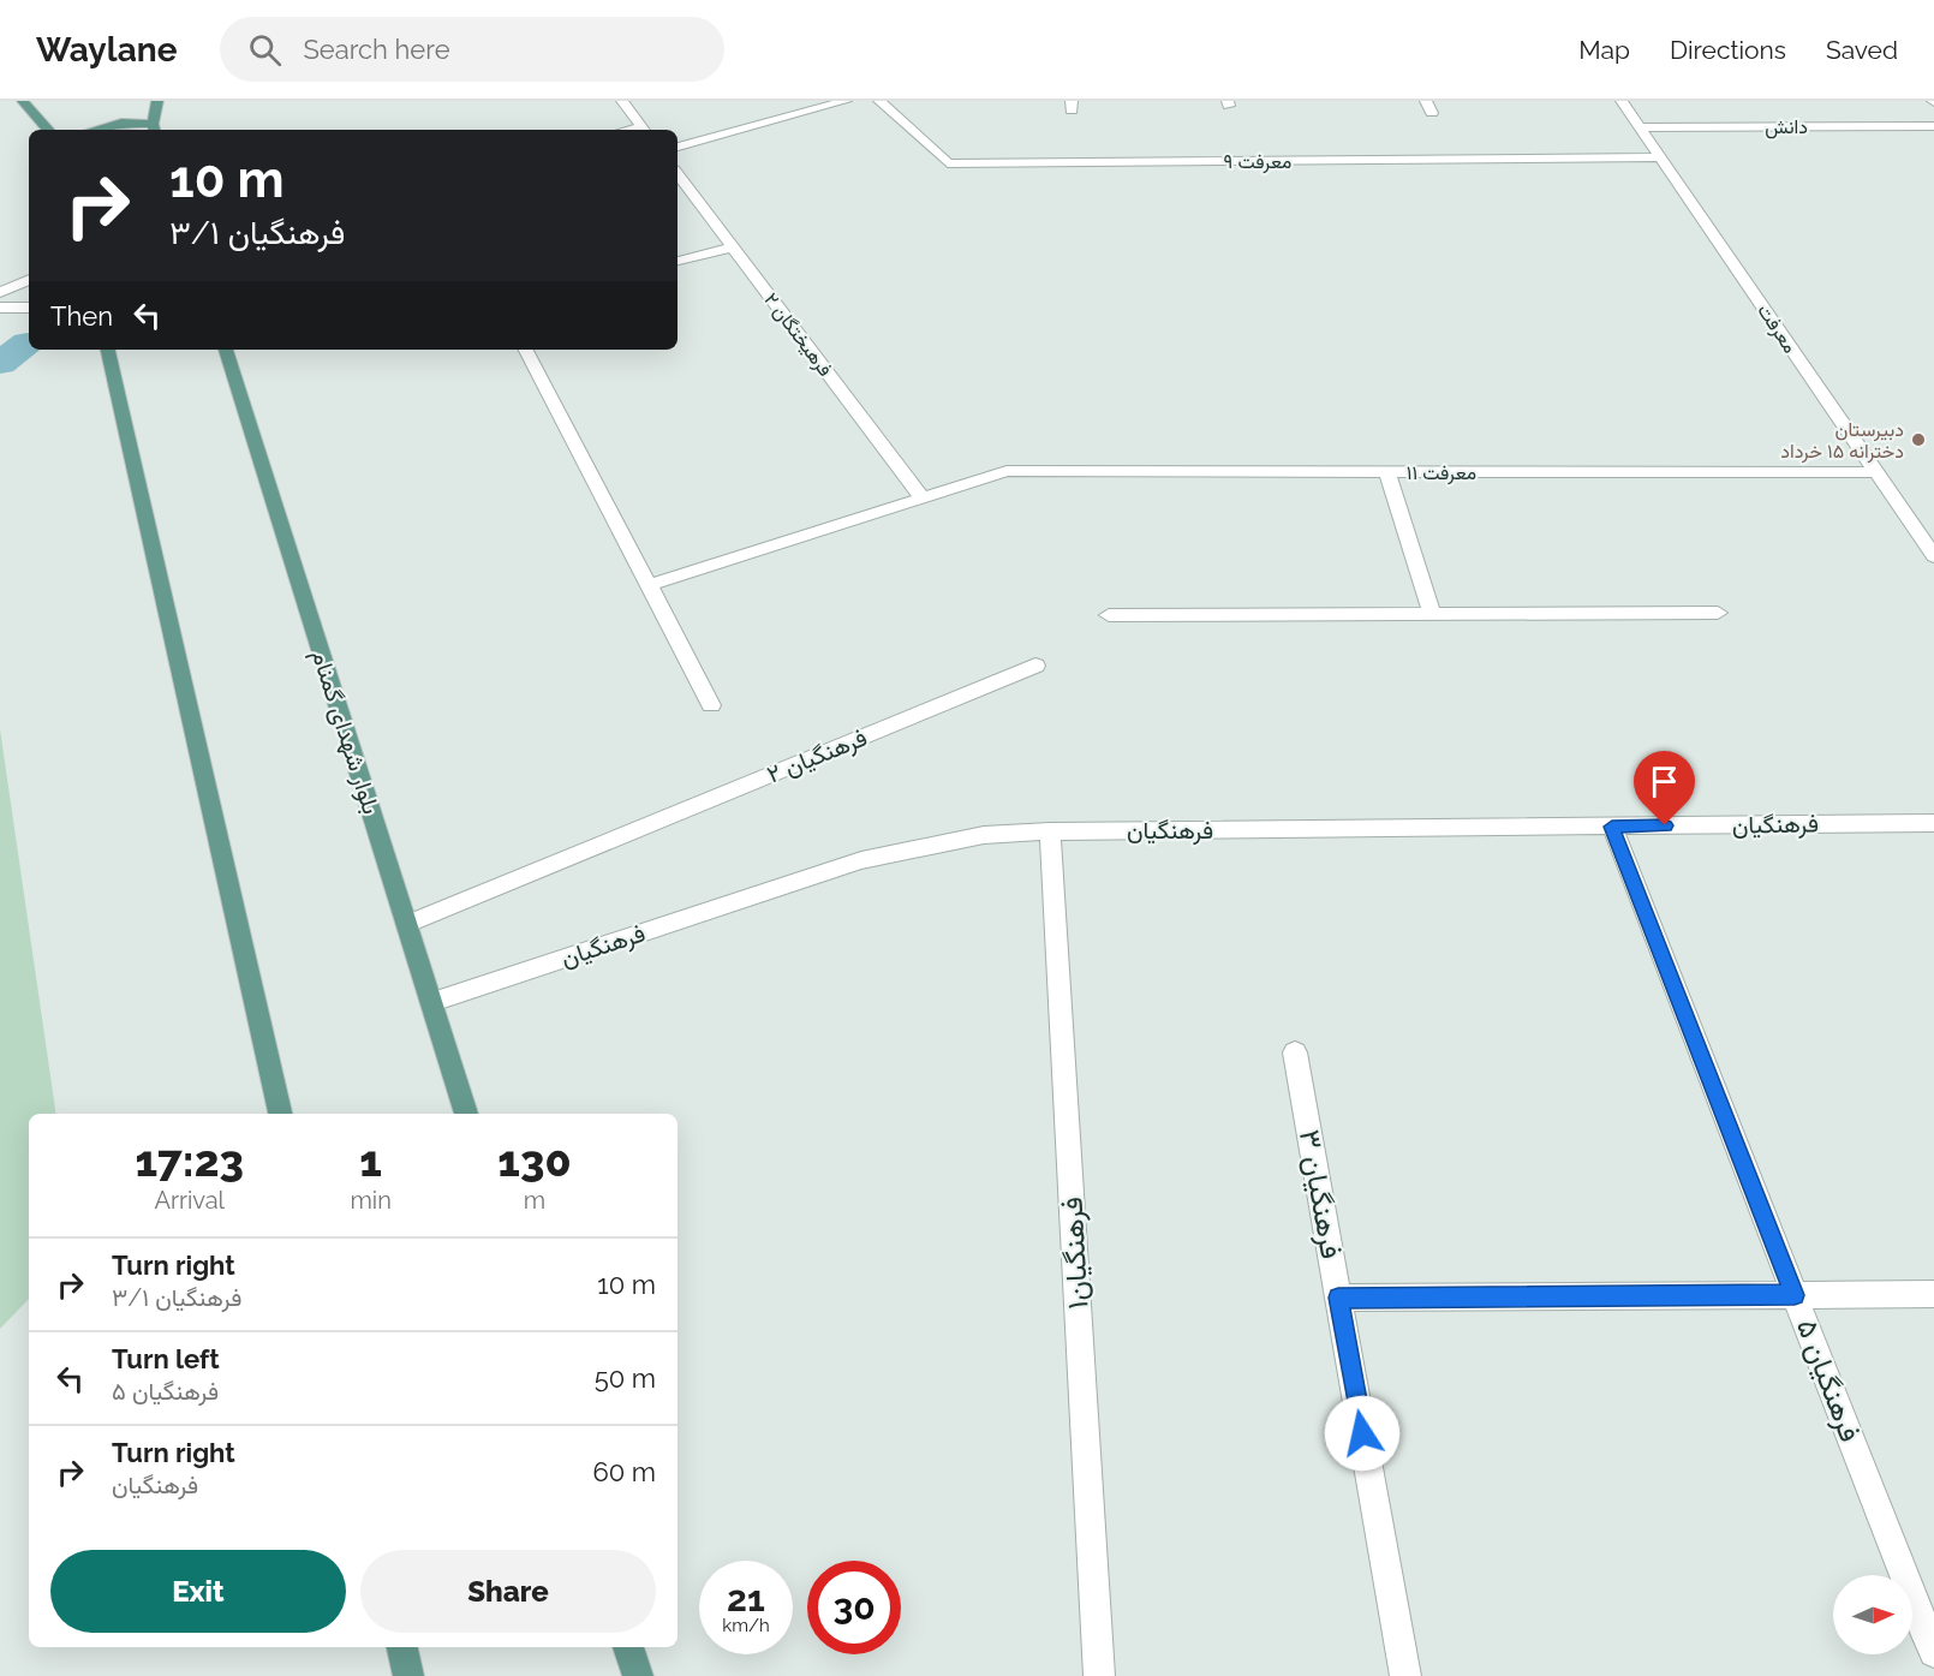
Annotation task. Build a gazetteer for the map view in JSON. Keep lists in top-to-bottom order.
{
  "streets": {
    "main road": ["بلوار شهدای گمنام"],
    "street": [
      "دانش",
      "معرفت ۹",
      "معرفت",
      "فرهیختگان ۲",
      "معرفت ۱۱",
      "فرهنگیان ۲",
      "فرهنگیان",
      "فرهنگیان ۳",
      "فرهنگیان۱",
      "فرهنگیان ۵"
    ]
  },
  "crossings": [
    ["دانش", "معرفت"],
    ["معرفت ۹", "معرفت"],
    ["معرفت", "معرفت ۱۱"],
    ["فرهیختگان ۲", "معرفت ۱۱"],
    ["بلوار شهدای گمنام", "فرهنگیان ۲"],
    ["بلوار شهدای گمنام", "فرهنگیان"],
    ["فرهنگیان", "فرهنگیان۱"],
    ["فرهنگیان", "فرهنگیان ۵"]
  ],
  "places": ["دبیرستان دخترانه ۱۵ خرداد"],
  "north": "right",
  "page": {
    "header": "Waylane",
    "search": "Search here",
    "nav": ["Map", "Directions", "Saved"],
    "turn": ["10 m", "فرهنگیان ۳/۱"],
    "then": "Then",
    "eta": [
      "17:23",
      "Arrival",
      "1",
      "min",
      "130",
      "m"
    ],
    "list": [
      {
        "name": "Turn right",
        "note": "فرهنگیان ۳/۱",
        "value": "10 m"
      },
      {
        "name": "Turn left",
        "note": "فرهنگیان ۵",
        "value": "50 m"
      },
      {
        "name": "Turn right",
        "note": "فرهنگیان",
        "value": "60 m"
      }
    ],
    "buttons": ["Exit", "Share"],
    "speed": "21 km/h",
    "limit": "30"
  }
}
